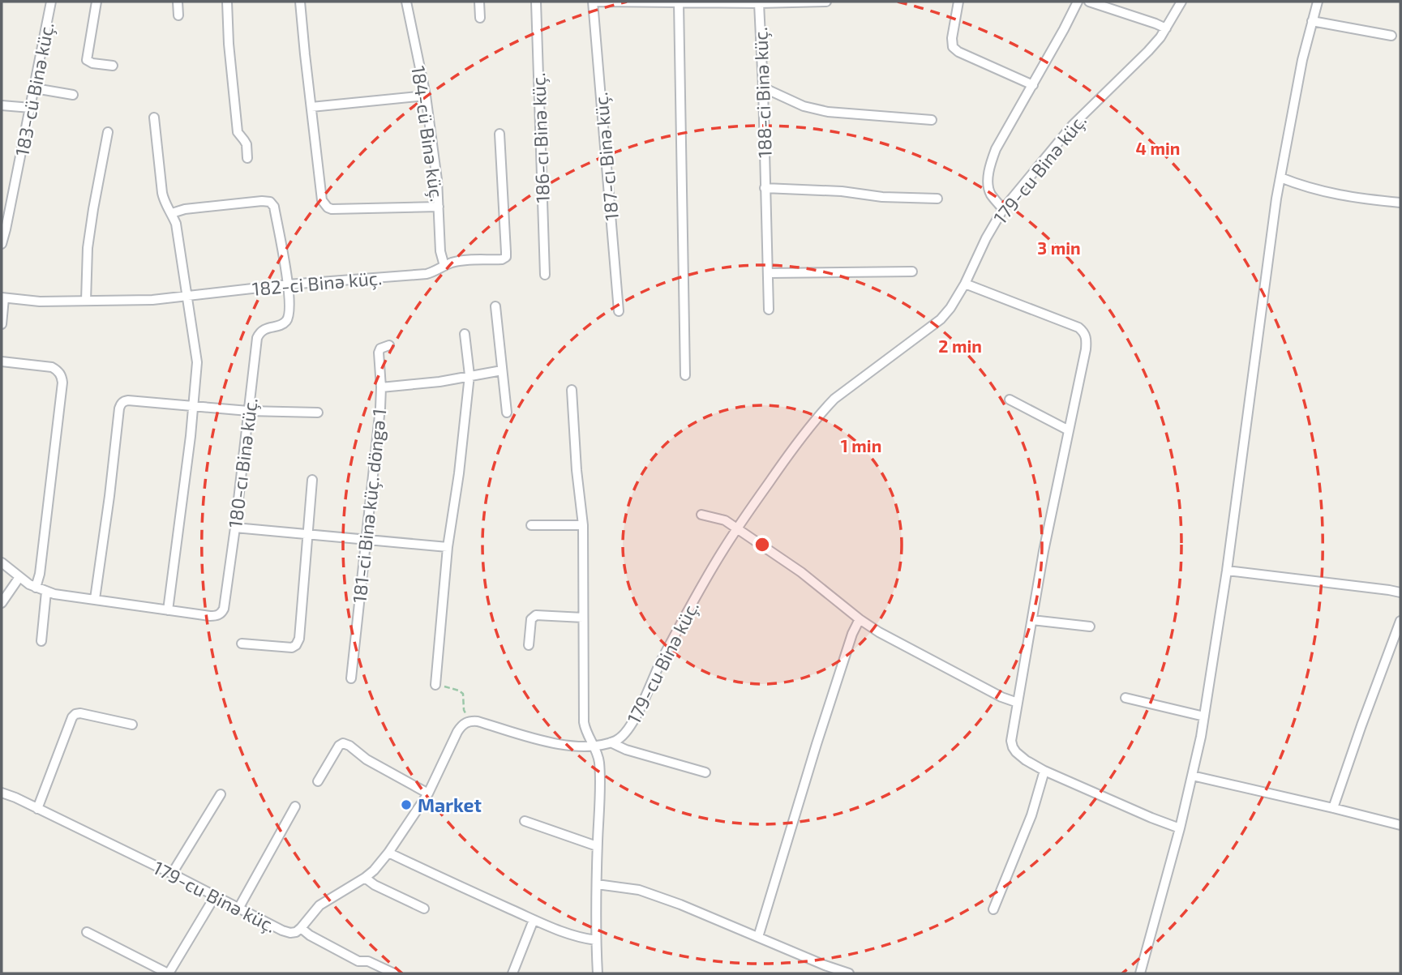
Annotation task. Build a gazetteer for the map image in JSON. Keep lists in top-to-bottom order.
{
  "streets": {
    "street": [
      "183-cü Binə küç.",
      "188-ci Binə küç.",
      "184-cü Binə küç.",
      "186-cı Binə küç.",
      "187-cı Binə küç.",
      "179-cu Binə küç.",
      "182-ci Binə küç.",
      "180-cı Binə küç.",
      "181-ci Binə küç. döngə 1"
    ]
  },
  "crossings": [
    ["188-ci Binə küç.", "187-cı Binə küç."],
    ["184-cü Binə küç.", "182-ci Binə küç."],
    ["182-ci Binə küç.", "180-cı Binə küç."]
  ],
  "places": ["Market"],
  "rings": [
    "4 min",
    "3 min",
    "2 min",
    "1 min"
  ]
}
